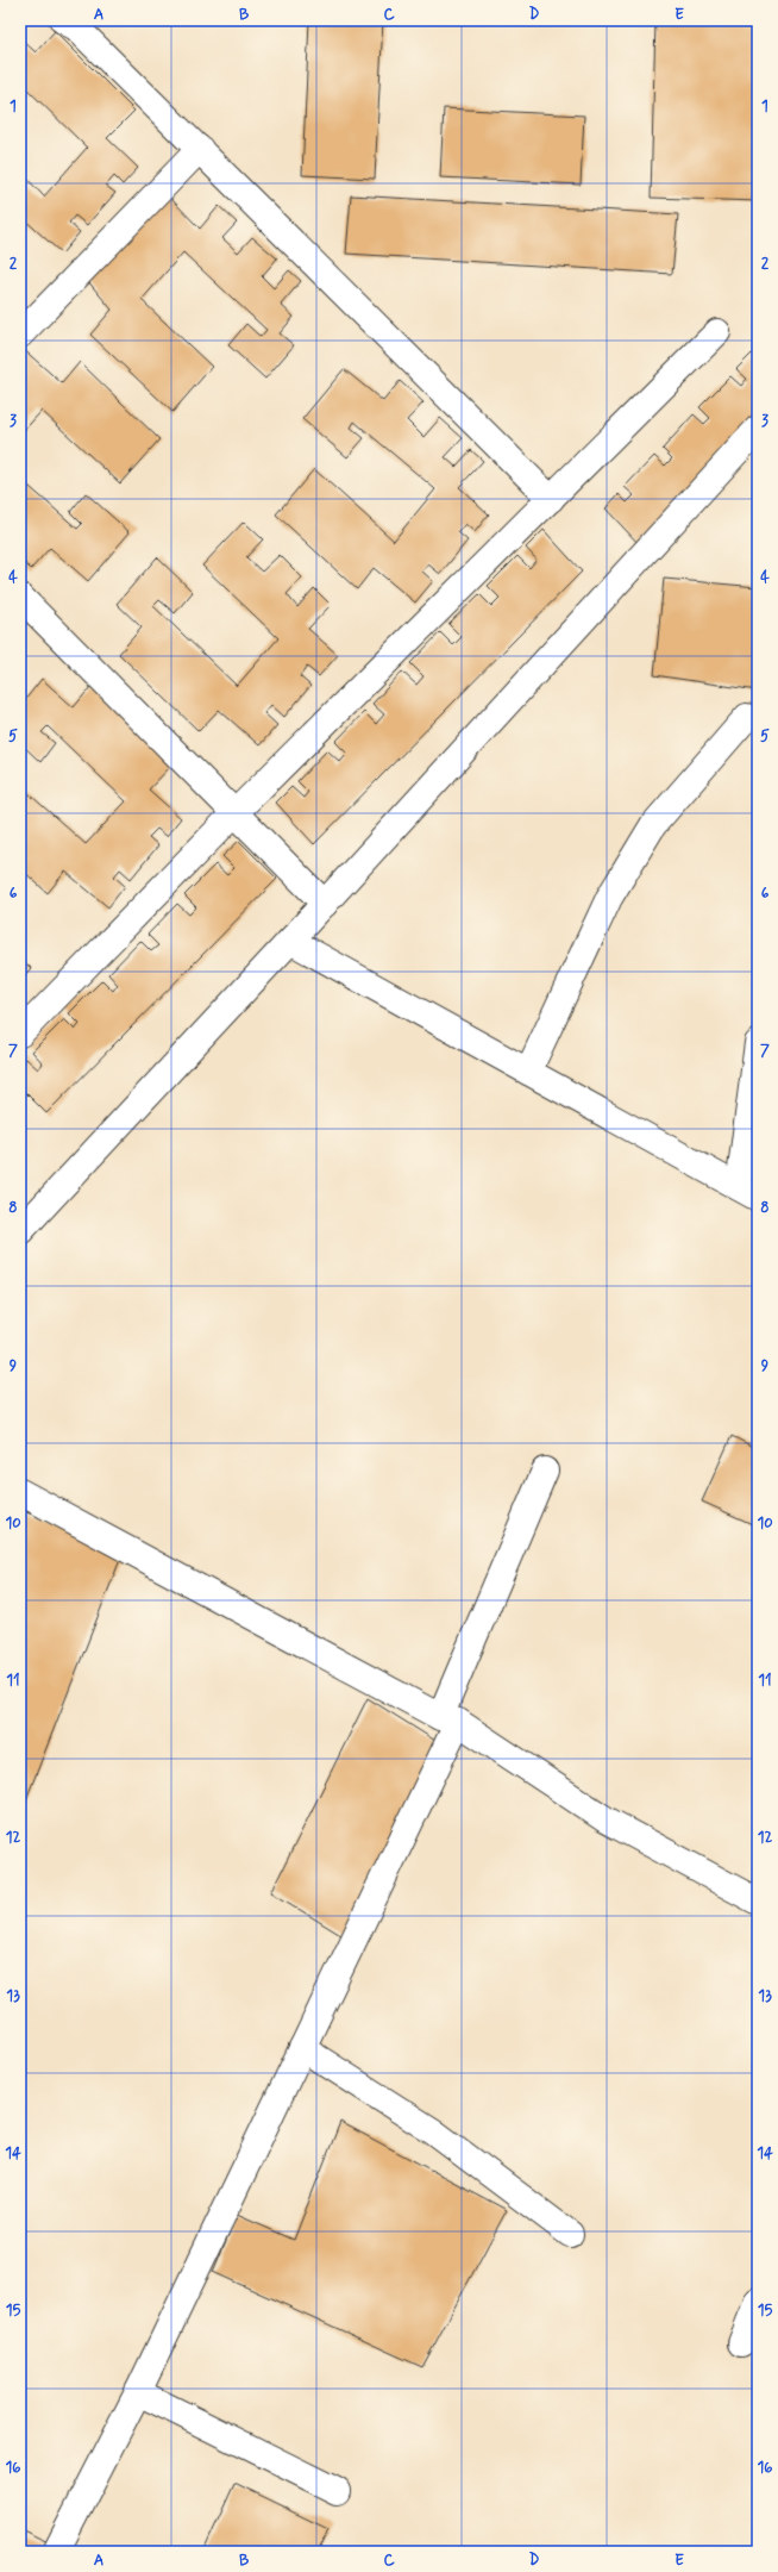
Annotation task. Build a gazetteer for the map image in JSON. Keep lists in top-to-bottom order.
{
  "grid": {
    "columns": [
      "A",
      "B",
      "C",
      "D",
      "E"
    ],
    "rows": [
      "1",
      "2",
      "3",
      "4",
      "5",
      "6",
      "7",
      "8",
      "9",
      "10",
      "11",
      "12",
      "13",
      "14",
      "15",
      "16"
    ]
  }
}
